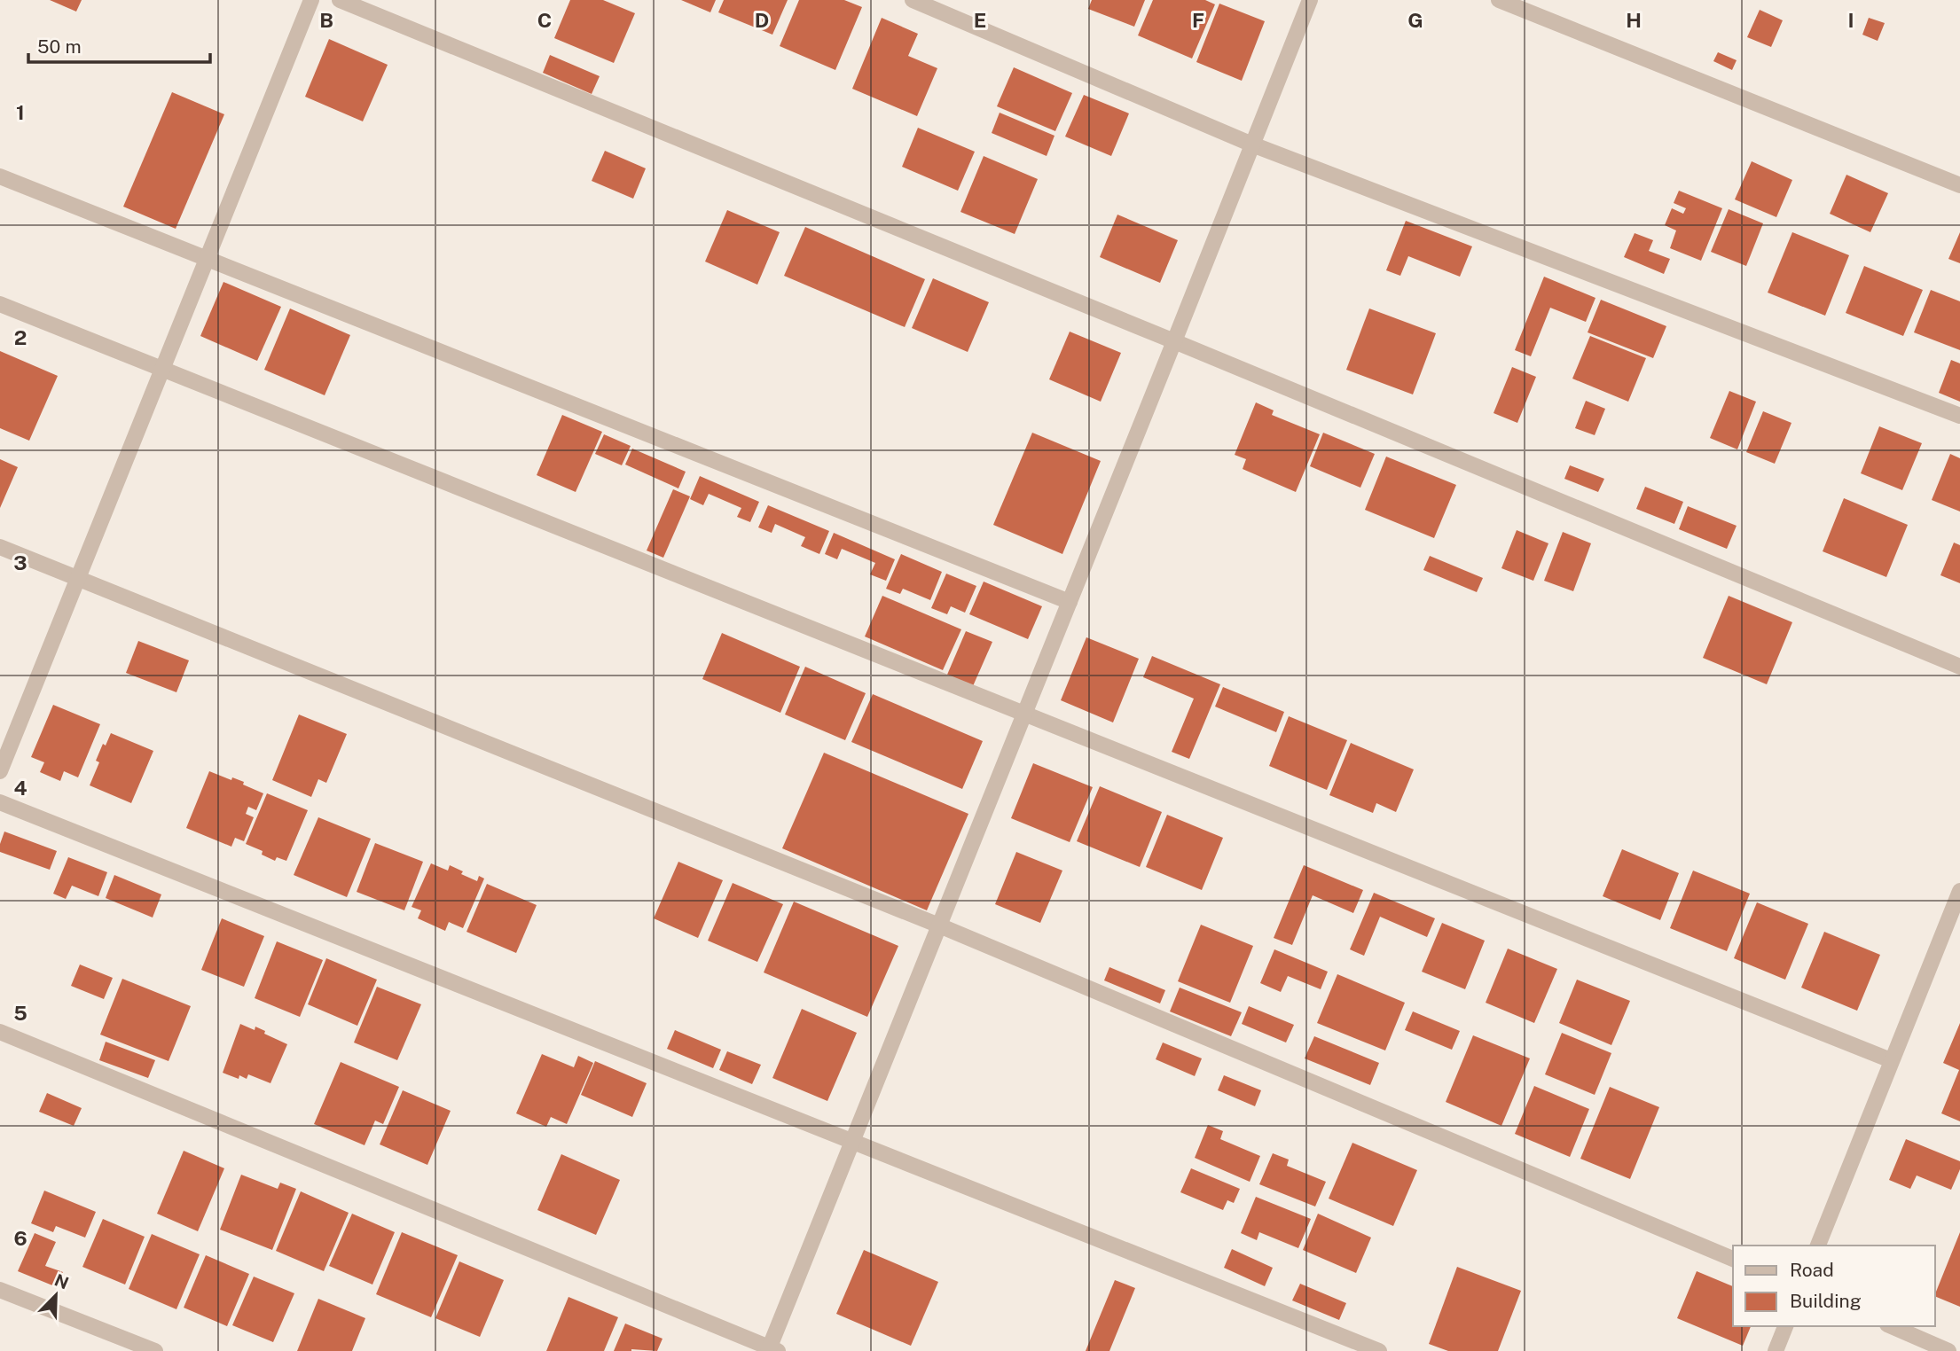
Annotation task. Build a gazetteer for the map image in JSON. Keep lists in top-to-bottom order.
{
  "legend": ["Road", "Building"],
  "scale_bar": "50 m",
  "north": "top right",
  "grid": {
    "columns": [
      "B",
      "C",
      "D",
      "E",
      "F",
      "G",
      "H",
      "I"
    ],
    "rows": [
      "1",
      "2",
      "3",
      "4",
      "5",
      "6"
    ]
  }
}
